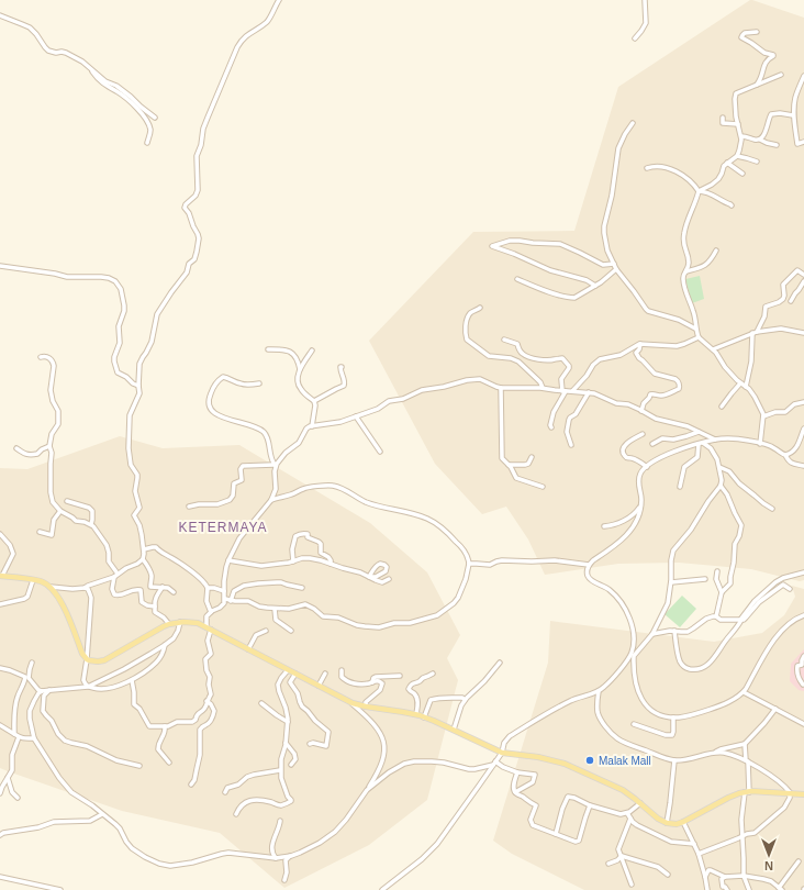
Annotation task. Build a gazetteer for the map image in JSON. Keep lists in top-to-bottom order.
{
  "districts": ["KETERMAYA"],
  "places": ["Malak Mall"],
  "north": "bottom"
}
